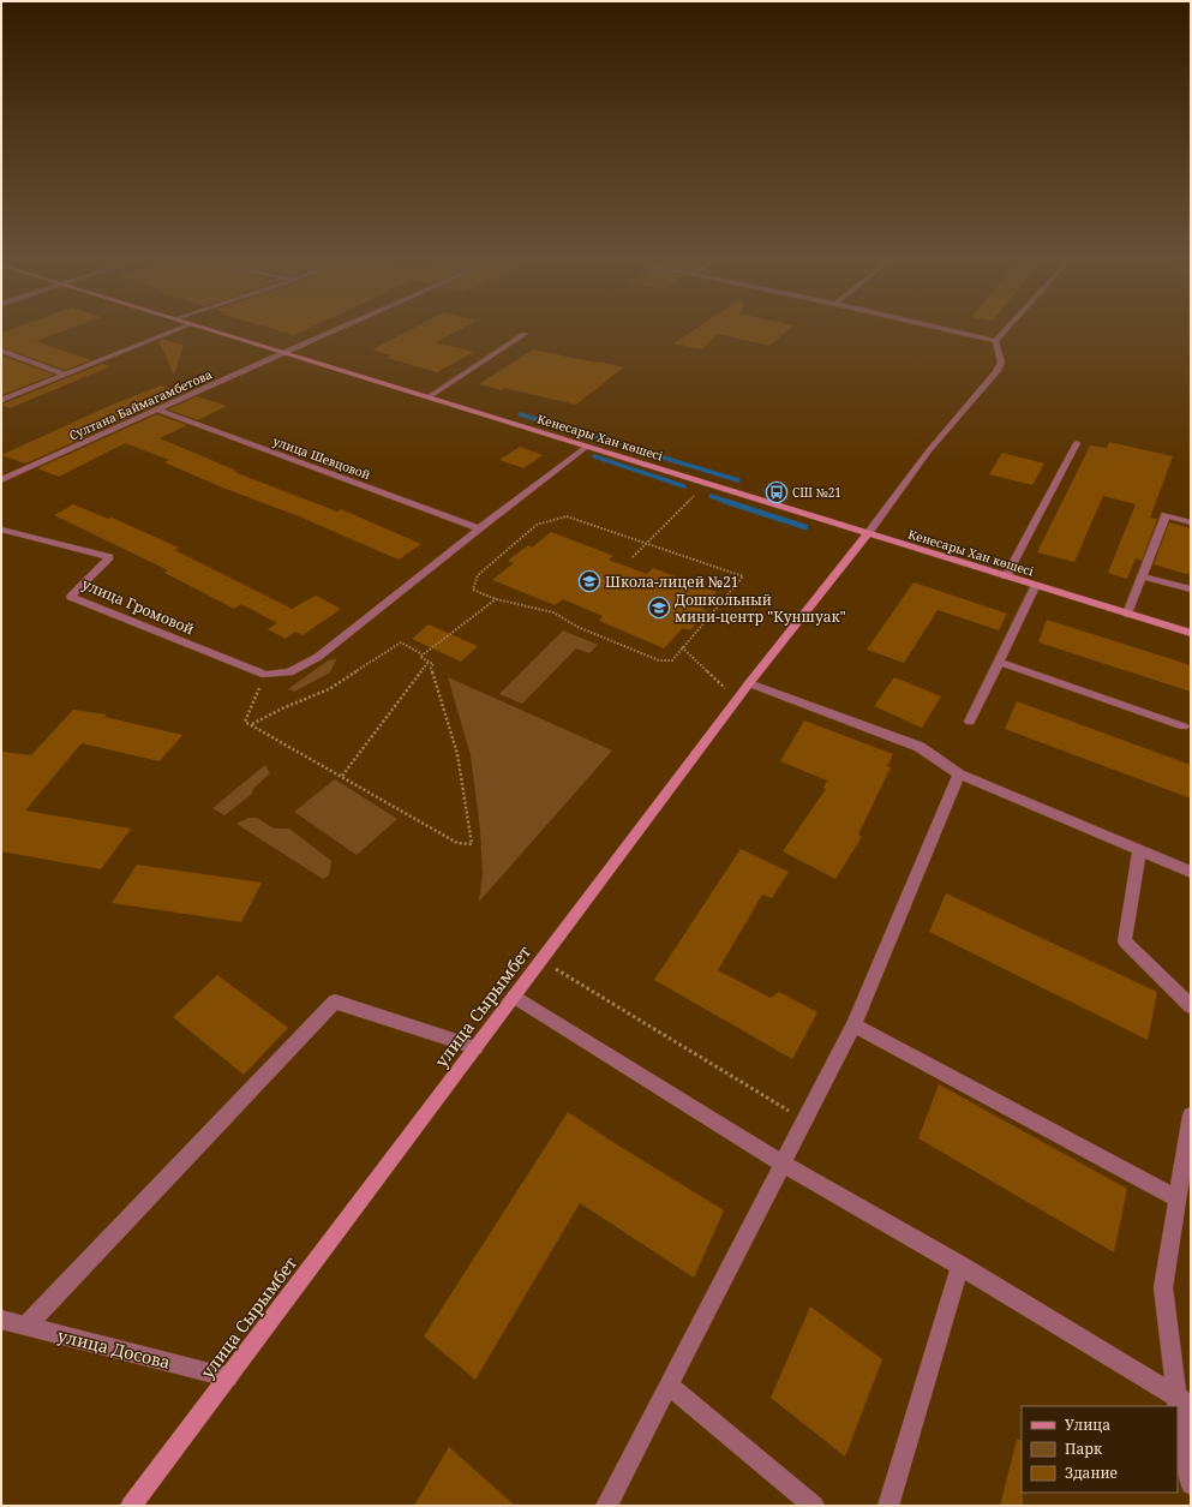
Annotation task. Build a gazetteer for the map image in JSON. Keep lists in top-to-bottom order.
{
  "streets": {
    "main road": ["Кенесары Хан көшесі", "улица Сырымбет"],
    "street": [
      "Султана Баймагамбетова",
      "улица Шевцовой",
      "улица Громовой",
      "улица Досова"
    ]
  },
  "crossings": [
    ["Султана Баймагамбетова", "Кенесары Хан көшесі"],
    ["Султана Баймагамбетова", "улица Шевцовой"],
    ["Кенесары Хан көшесі", "улица Громовой"],
    ["Кенесары Хан көшесі", "улица Сырымбет"],
    ["улица Шевцовой", "улица Громовой"],
    ["улица Сырымбет", "улица Досова"]
  ],
  "places": {
    "bus stop": ["СШ №21"],
    "school or university": ["Школа-лицей №21", "Дошкольный мини-центр \"Куншуак\""]
  },
  "legend": ["Улица", "Парк", "Здание"]
}
